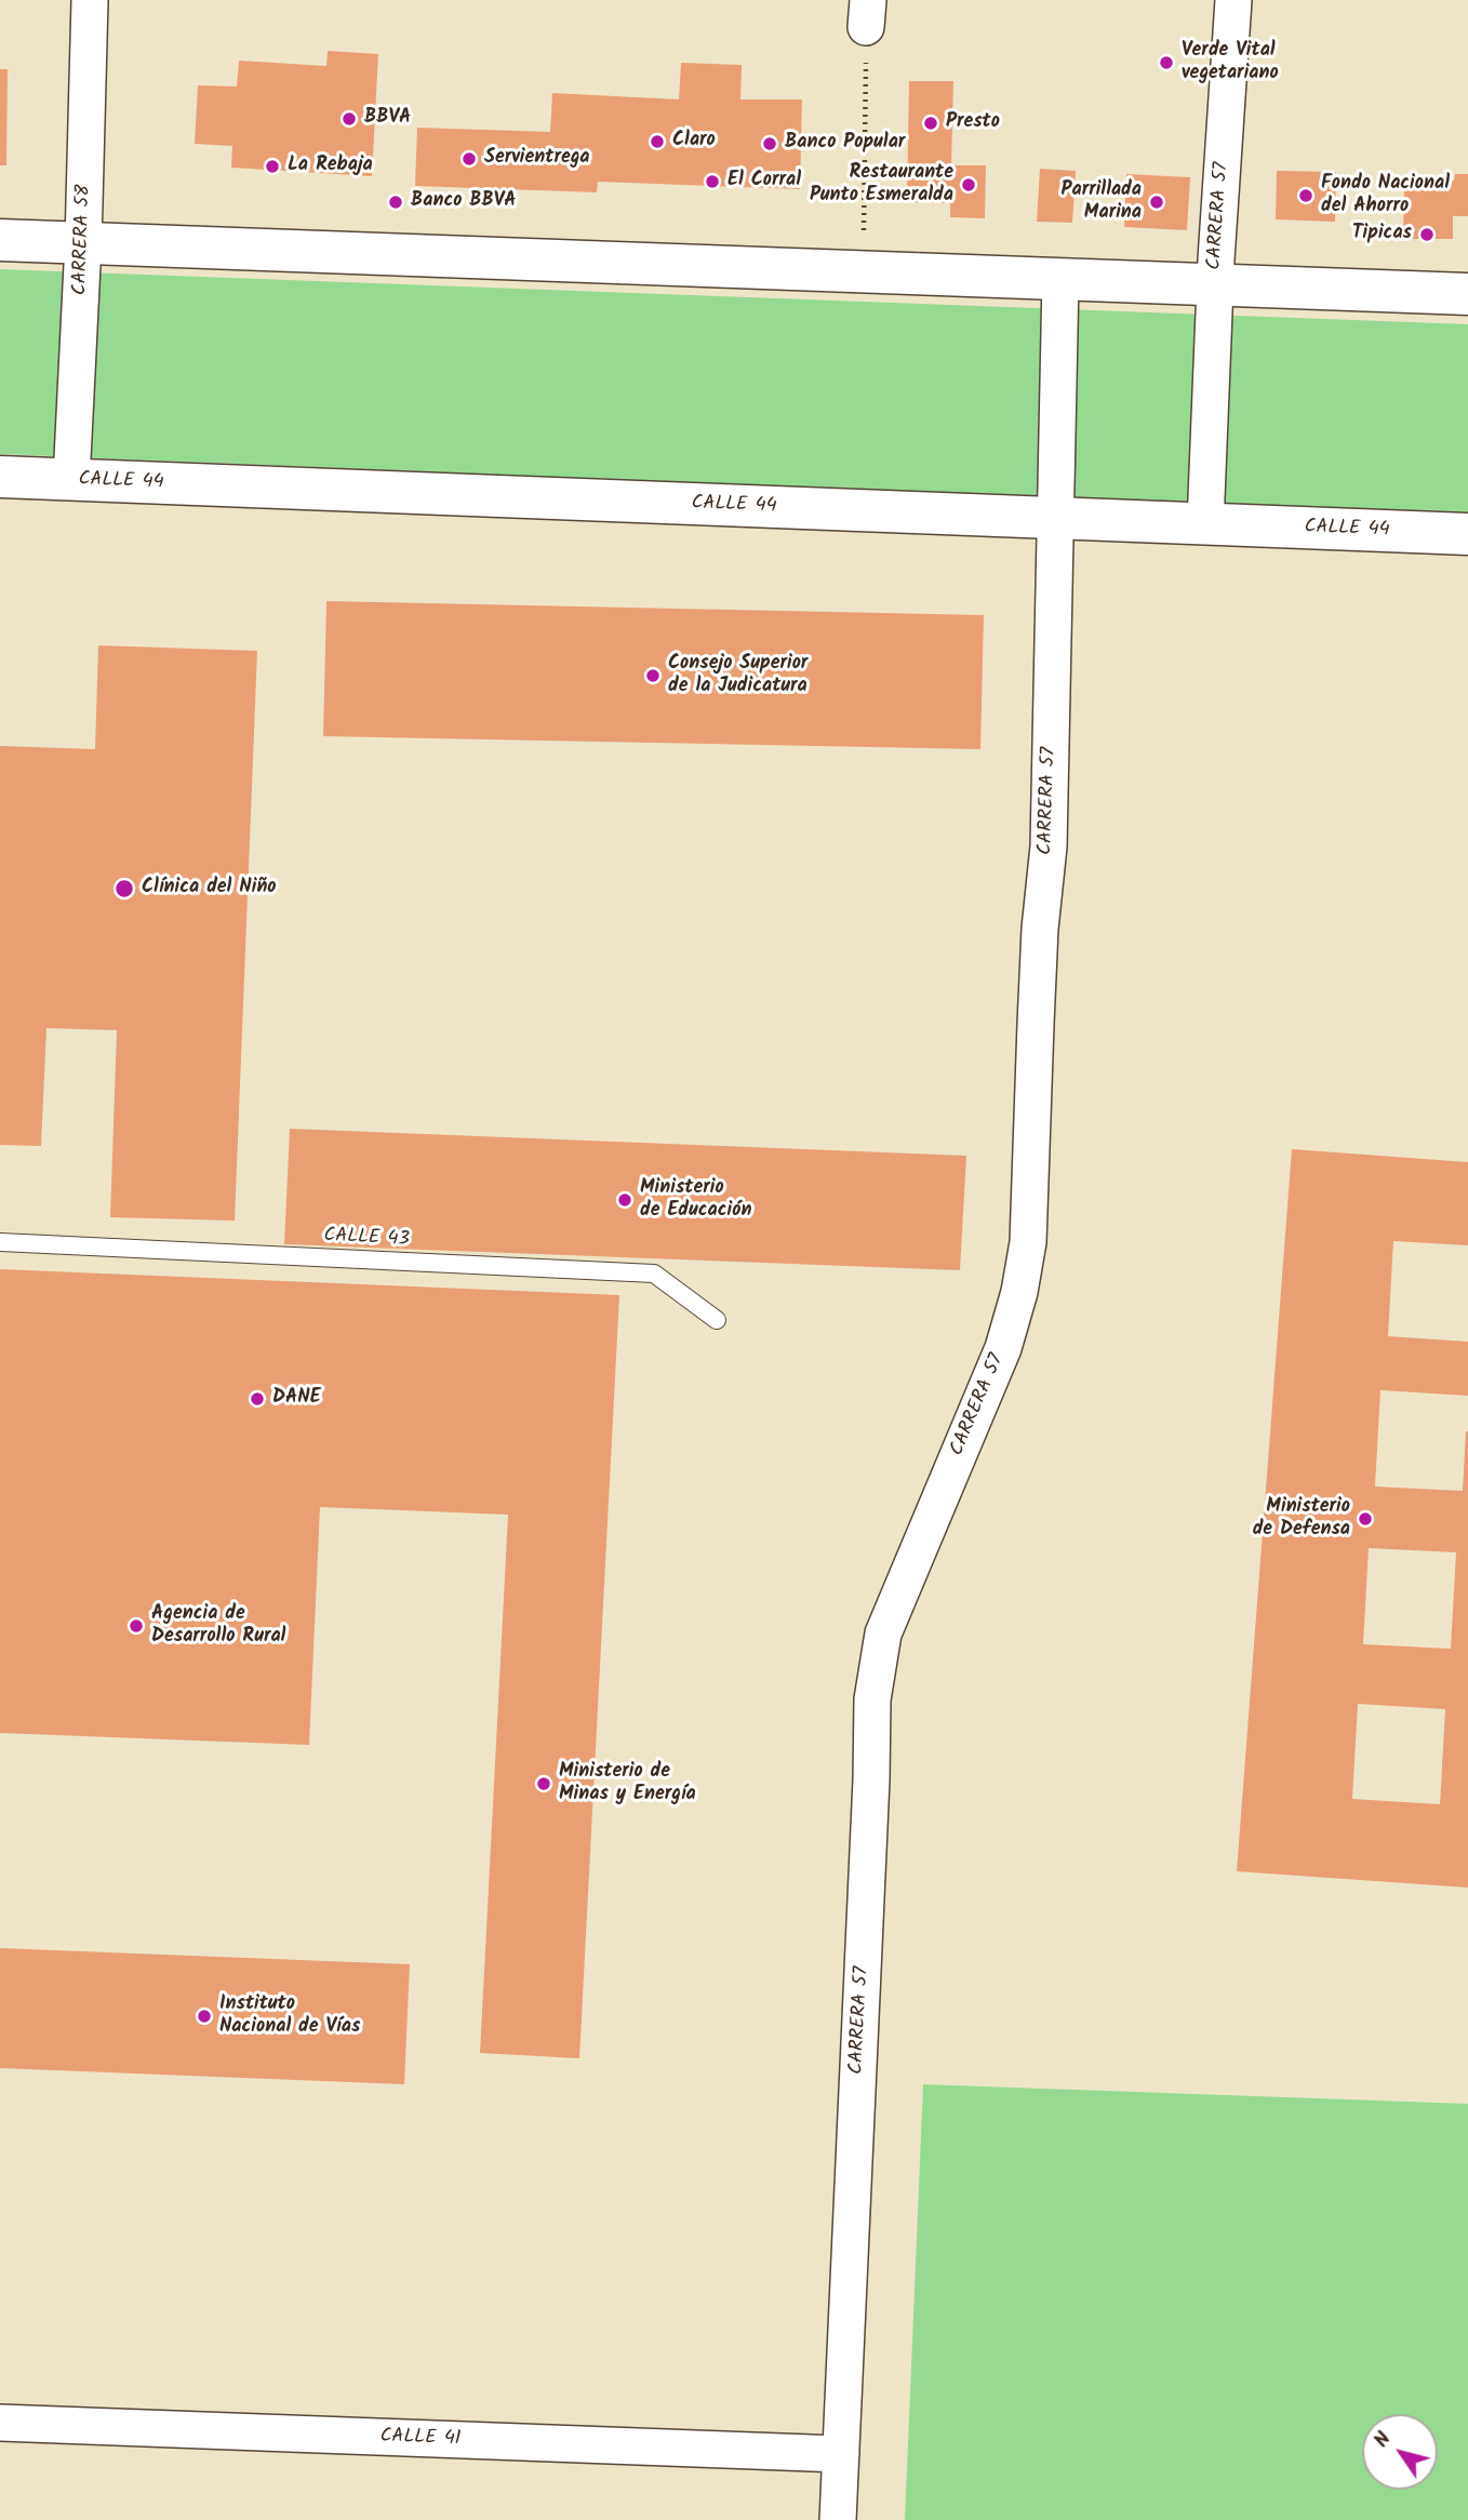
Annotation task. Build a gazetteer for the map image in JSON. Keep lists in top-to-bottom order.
{
  "streets": {
    "street": [
      "CARRERA 57",
      "CARRERA 58",
      "CALLE 44",
      "CALLE 41"
    ],
    "lane": ["CALLE 43"]
  },
  "crossings": [
    ["CARRERA 57", "CALLE 44"],
    ["CARRERA 57", "CALLE 41"],
    ["CARRERA 58", "CALLE 44"]
  ],
  "places": [
    "Verde Vital vegetariano",
    "BBVA",
    "Presto",
    "Claro",
    "Banco Popular",
    "Servientrega",
    "La Rebaja",
    "El Corral",
    "Restaurante Punto Esmeralda",
    "Fondo Nacional del Ahorro",
    "Banco BBVA",
    "Parrillada Marina",
    "Tipicas",
    "Consejo Superior de la Judicatura",
    "Clínica del Niño",
    "Ministerio de Educación",
    "DANE",
    "Ministerio de Defensa",
    "Agencia de Desarrollo Rural",
    "Ministerio de Minas y Energía",
    "Instituto Nacional de Vías"
  ],
  "north": "top left"
}
